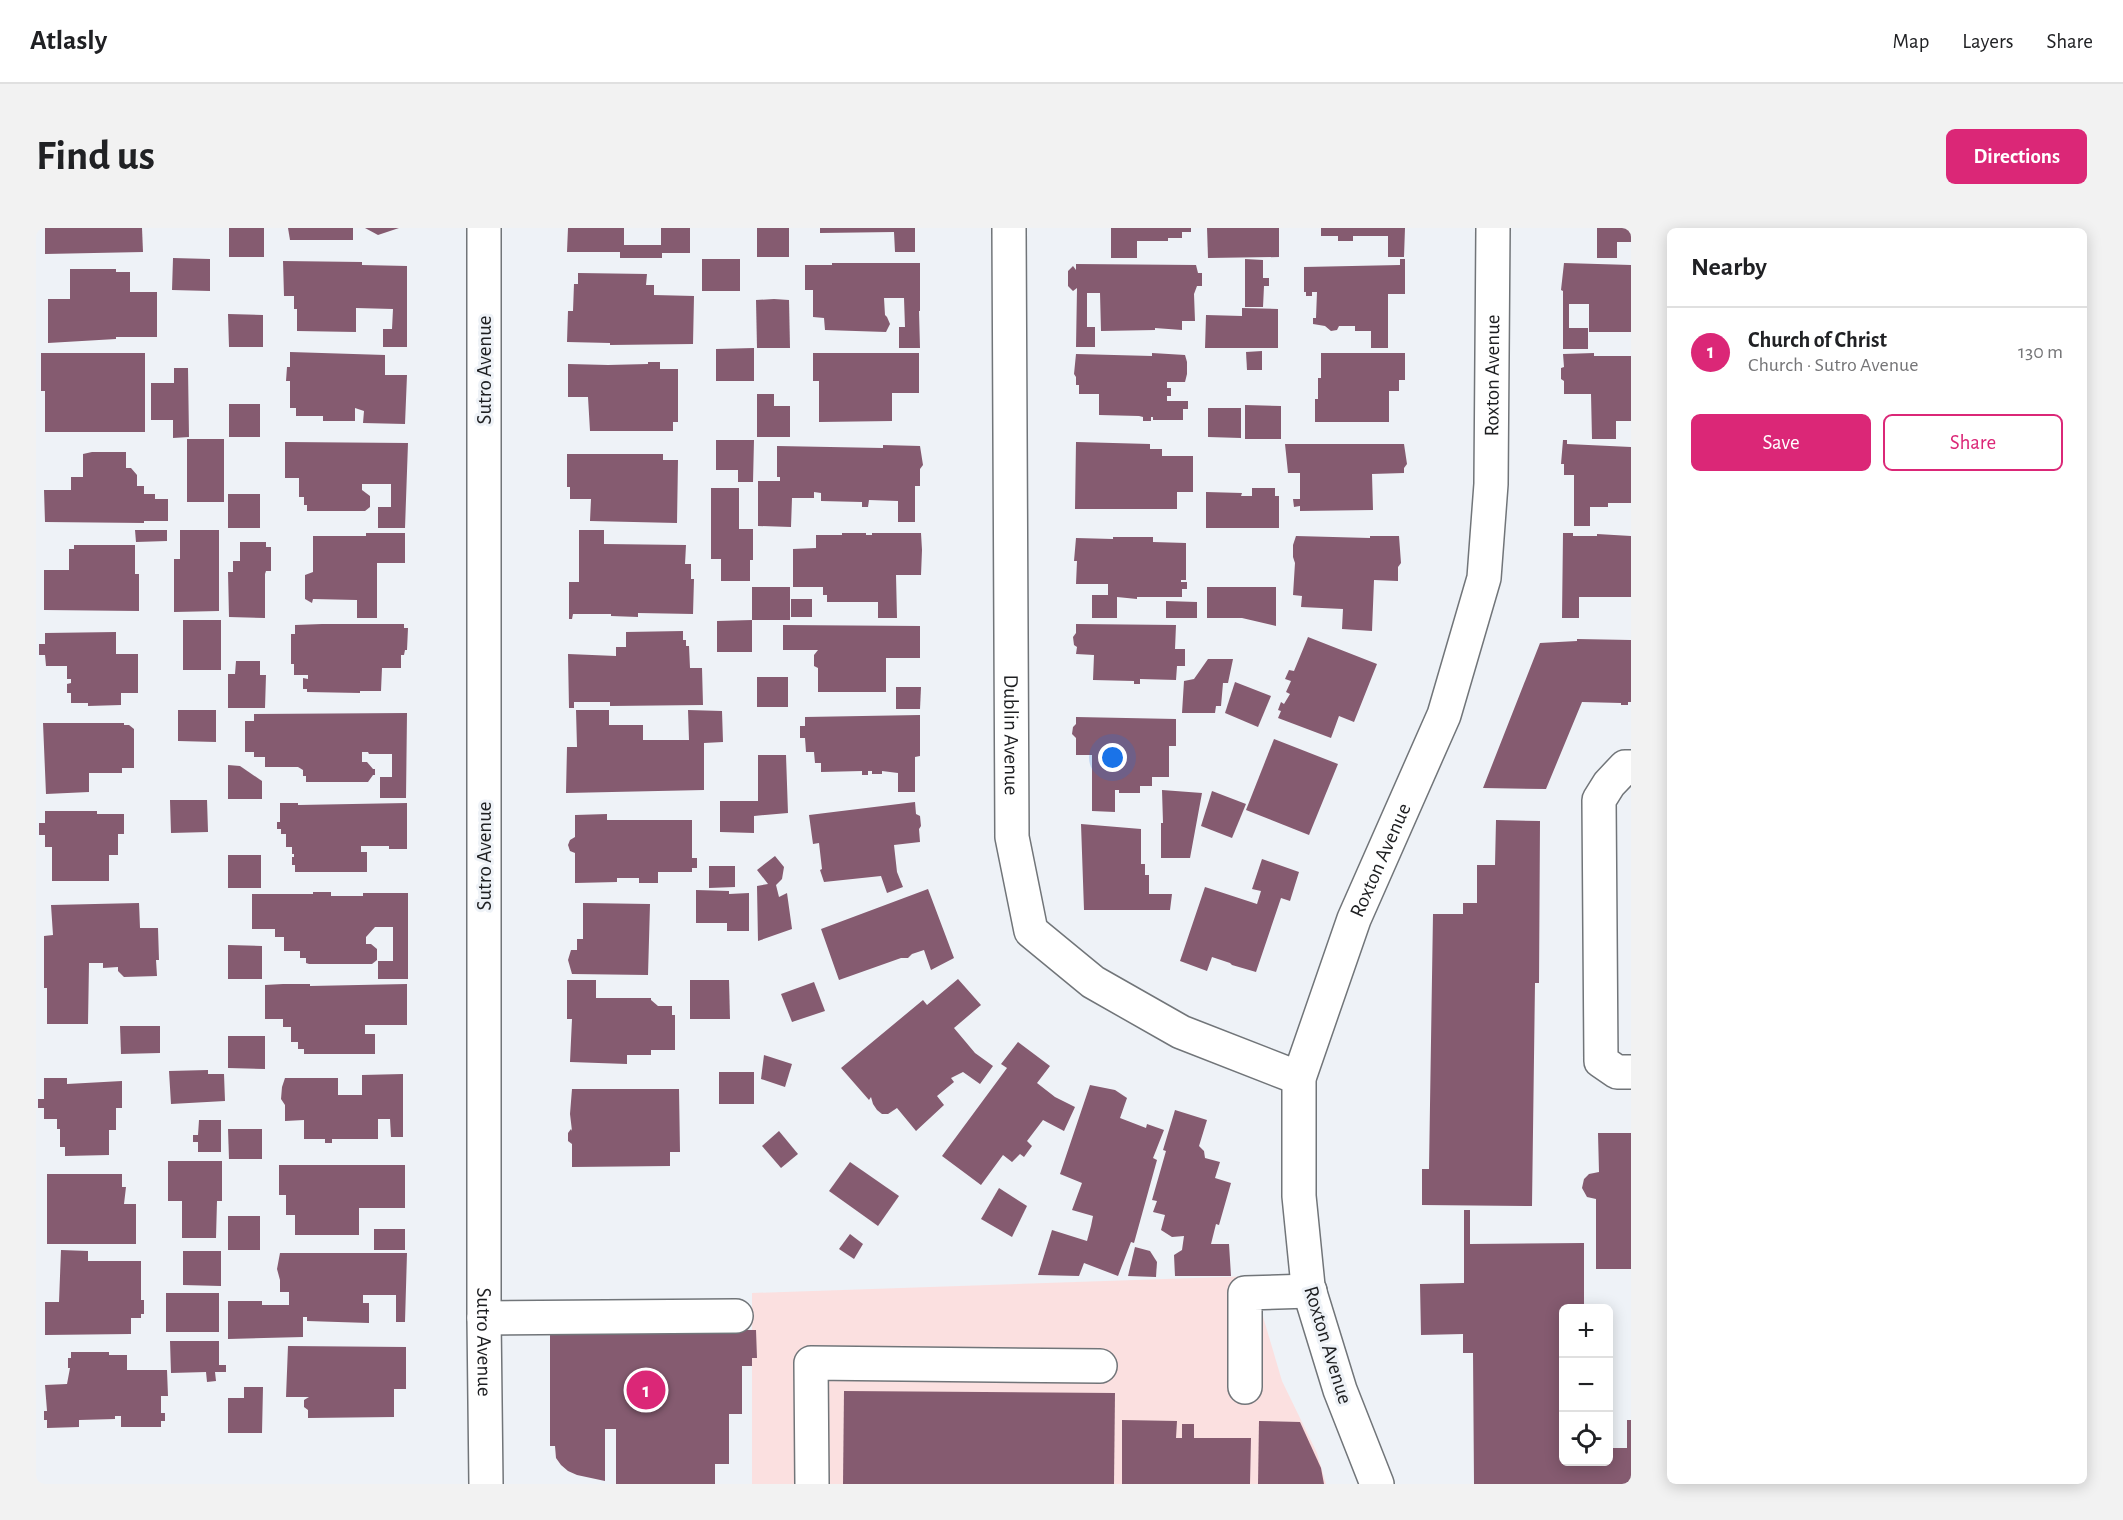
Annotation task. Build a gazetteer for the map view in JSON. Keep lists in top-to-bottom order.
{
  "streets": {
    "street": ["Sutro Avenue", "Roxton Avenue", "Dublin Avenue"]
  },
  "crossings": [
    ["Roxton Avenue", "Dublin Avenue"]
  ],
  "page": {
    "header": "Atlasly",
    "nav": ["Map", "Layers", "Share"],
    "buttons": [
      "Directions",
      ["Save", "Share"]
    ],
    "title": "Find us",
    "heading": "Nearby",
    "list": [
      {
        "mark": "1",
        "name": "Church of Christ",
        "note": "Church · Sutro Avenue",
        "value": "130 m"
      }
    ],
    "map_buttons": ["+", "−"],
    "pins": "1"
  }
}
